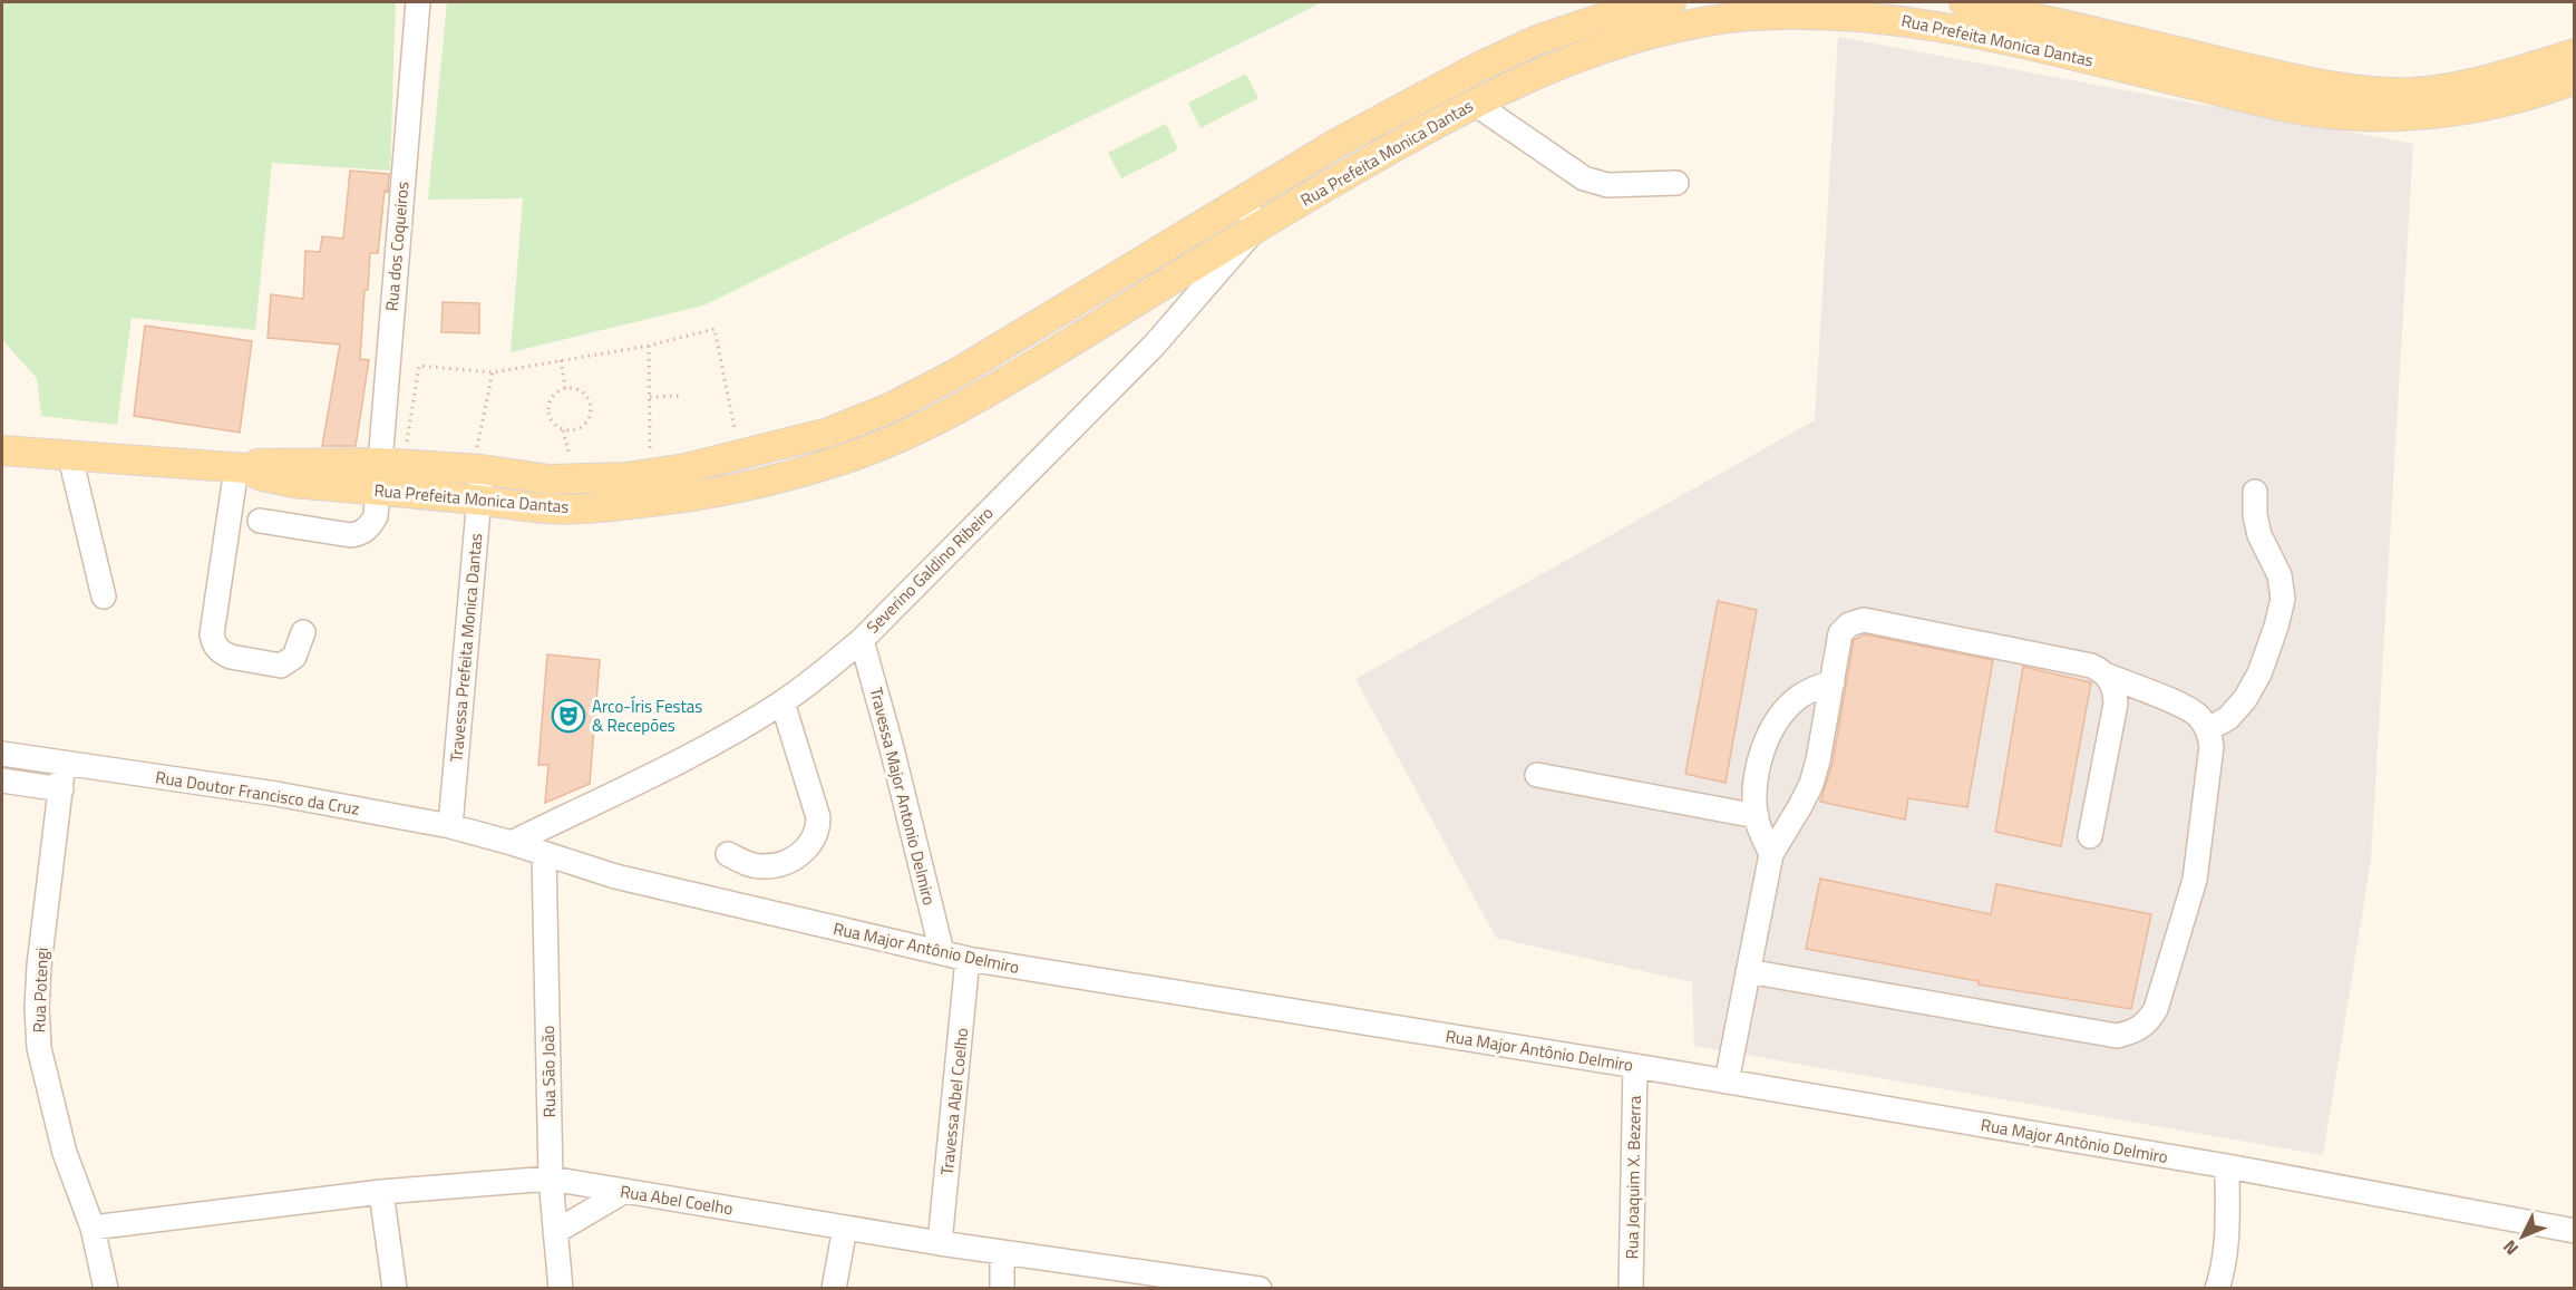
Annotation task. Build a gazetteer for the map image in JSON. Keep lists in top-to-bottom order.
{
  "streets": {
    "main road": ["Rua Prefeita Monica Dantas"],
    "street": [
      "Rua dos Coqueiros",
      "Severino Galdino Ribeiro",
      "Travessa Prefeita Monica Dantas",
      "Rua Doutor Francisco da Cruz",
      "Travessa Major Antonio Delmiro",
      "Rua Major Antônio Delmiro",
      "Rua Potengi",
      "Rua São João",
      "Travessa Abel Coelho",
      "Rua Joaquim X. Bezerra",
      "Rua Abel Coelho"
    ]
  },
  "crossings": [
    ["Rua Prefeita Monica Dantas", "Rua dos Coqueiros"],
    ["Rua Prefeita Monica Dantas", "Severino Galdino Ribeiro"],
    ["Rua Prefeita Monica Dantas", "Travessa Prefeita Monica Dantas"],
    ["Severino Galdino Ribeiro", "Rua Doutor Francisco da Cruz"],
    ["Severino Galdino Ribeiro", "Travessa Major Antonio Delmiro"],
    ["Severino Galdino Ribeiro", "Rua Major Antônio Delmiro"],
    ["Travessa Prefeita Monica Dantas", "Rua Doutor Francisco da Cruz"],
    ["Rua Doutor Francisco da Cruz", "Rua Major Antônio Delmiro"],
    ["Rua Doutor Francisco da Cruz", "Rua Potengi"],
    ["Travessa Major Antonio Delmiro", "Rua Major Antônio Delmiro"],
    ["Rua Major Antônio Delmiro", "Rua São João"],
    ["Rua Major Antônio Delmiro", "Travessa Abel Coelho"],
    ["Rua Major Antônio Delmiro", "Rua Joaquim X. Bezerra"],
    ["Rua Potengi", "Rua Abel Coelho"],
    ["Rua São João", "Rua Abel Coelho"],
    ["Travessa Abel Coelho", "Rua Abel Coelho"]
  ],
  "places": {
    "theatre": ["Arco-Íris Festas & Recepões"]
  },
  "north": "bottom left"
}
